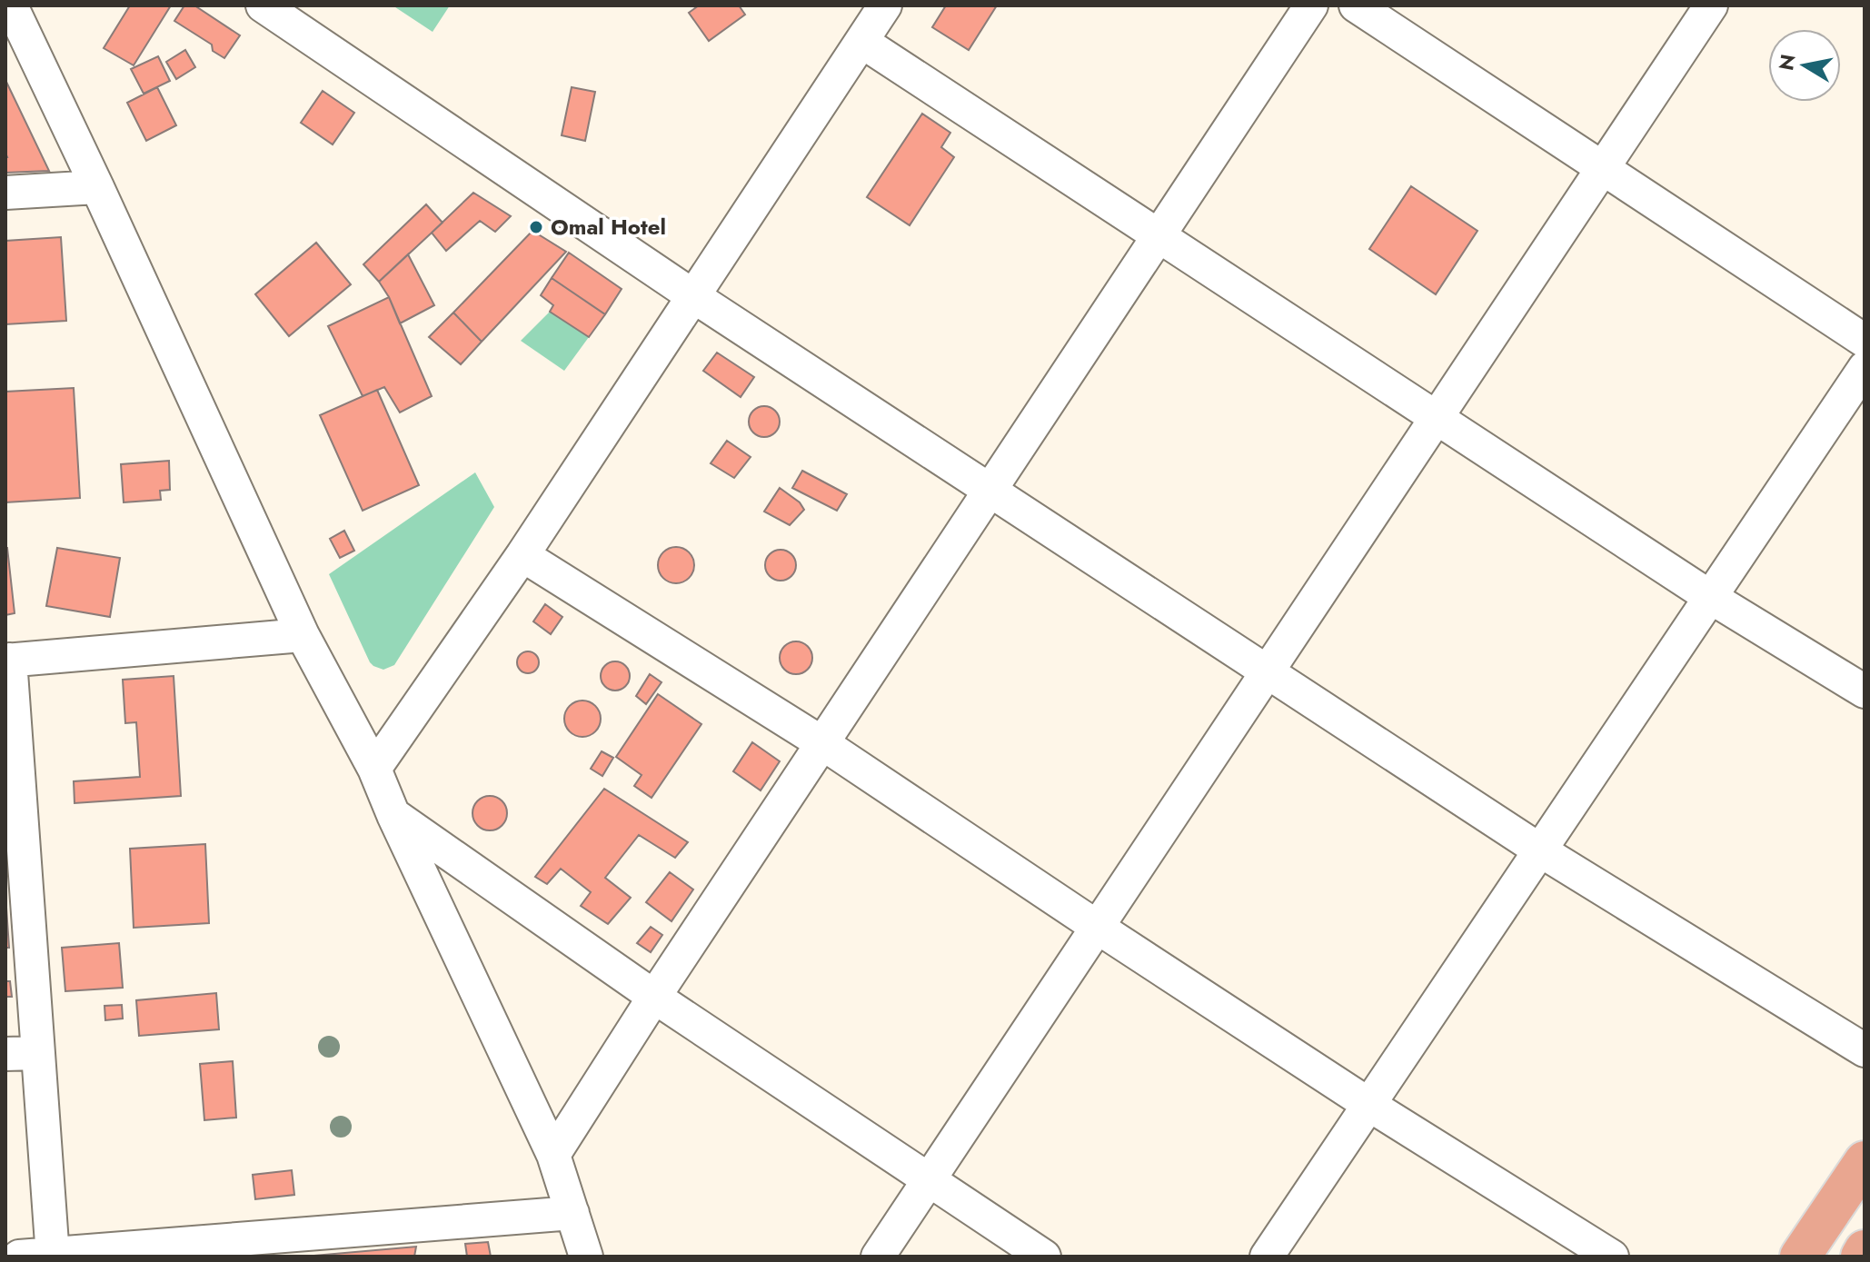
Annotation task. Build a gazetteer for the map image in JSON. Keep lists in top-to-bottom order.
{
  "places": ["Omal Hotel"],
  "north": "left"
}
